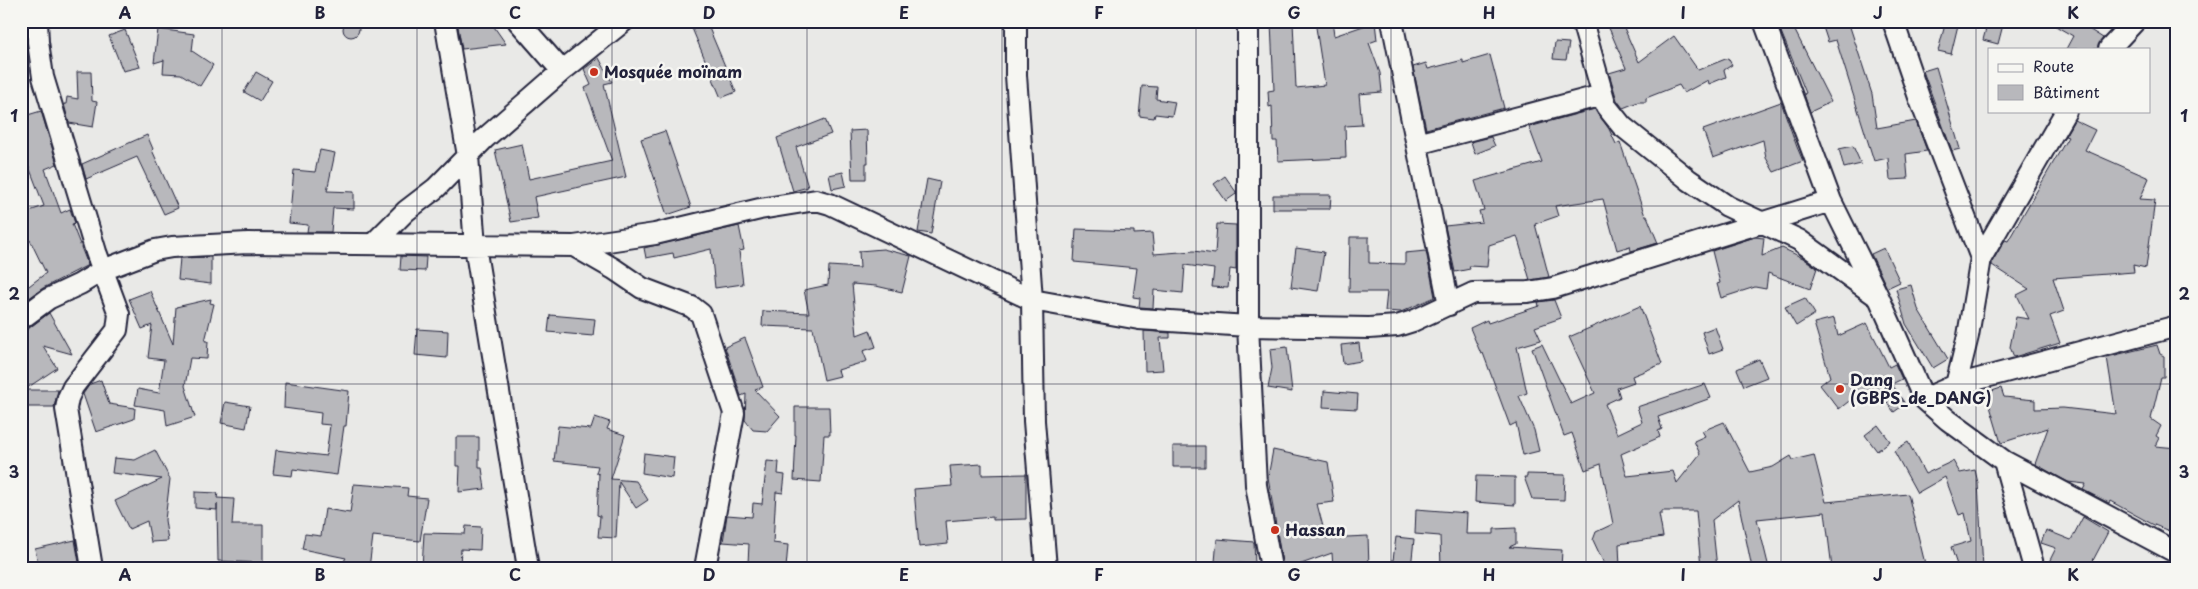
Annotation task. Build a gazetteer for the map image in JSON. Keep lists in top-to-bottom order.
{
  "places": ["Mosquée moïnam", "Dang (GBPS_de_DANG)", "Hassan"],
  "legend": ["Route", "Bâtiment"],
  "grid": {
    "columns": [
      "A",
      "B",
      "C",
      "D",
      "E",
      "F",
      "G",
      "H",
      "I",
      "J",
      "K"
    ],
    "rows": ["1", "2", "3"]
  }
}
